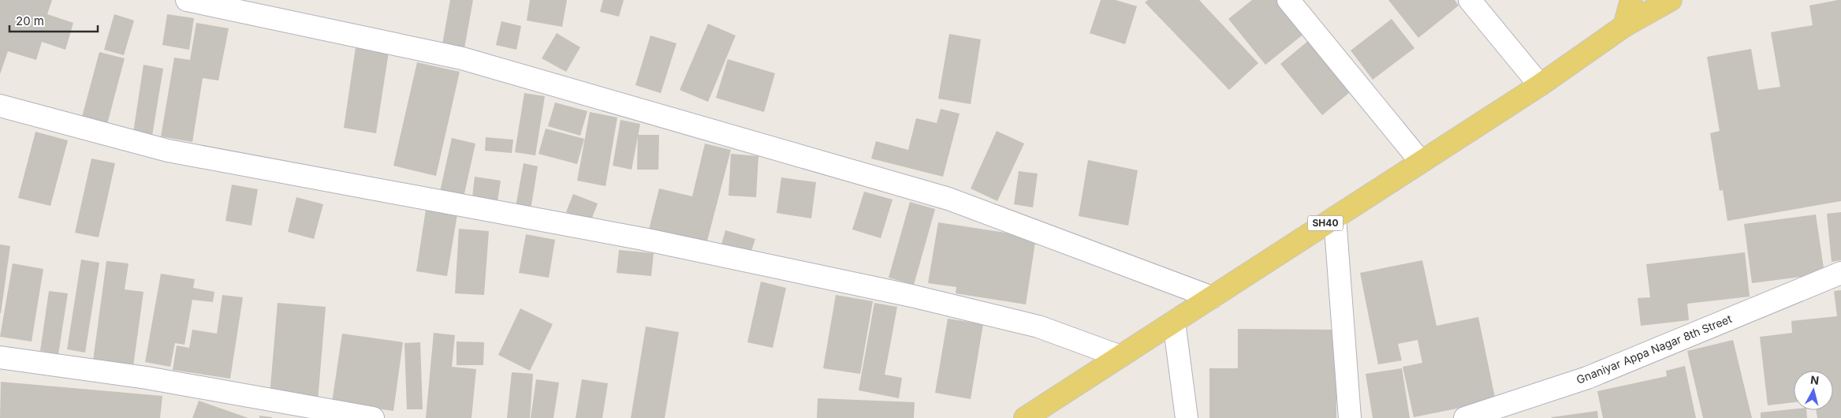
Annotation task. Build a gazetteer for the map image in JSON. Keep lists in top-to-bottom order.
{
  "streets": {
    "main road": ["SH40"],
    "street": ["Gnaniyar Appa Nagar 8th Street"]
  },
  "scale_bar": "20 m",
  "north": "top"
}
